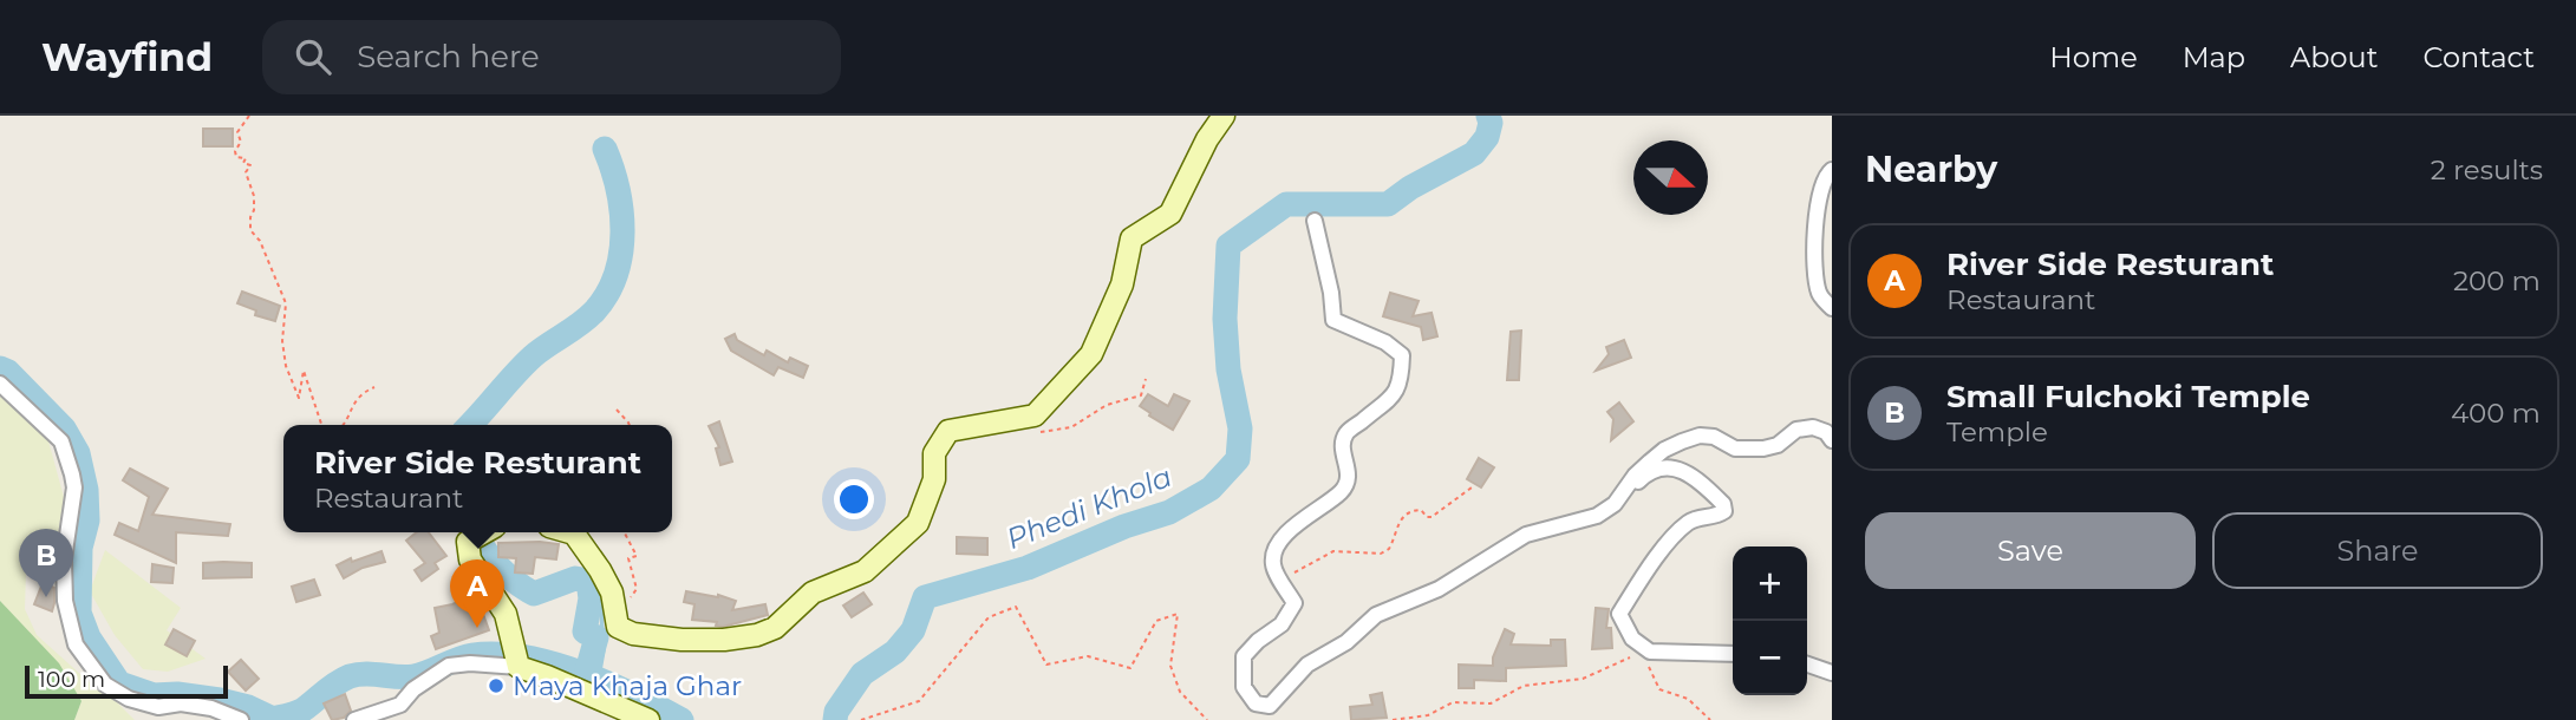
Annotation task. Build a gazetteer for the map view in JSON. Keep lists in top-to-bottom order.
{
  "water": ["Phedi Khola"],
  "places": ["Maya Khaja Ghar"],
  "scale_bar": "100 m",
  "north": "right",
  "page": {
    "header": "Wayfind",
    "search": "Search here",
    "nav": [
      "Home",
      "Map",
      "About",
      "Contact"
    ],
    "heading": ["Nearby", "2 results"],
    "list": [
      {
        "mark": "A",
        "name": "River Side Resturant",
        "note": "Restaurant",
        "value": "200 m"
      },
      {
        "mark": "B",
        "name": "Small Fulchoki Temple",
        "note": "Temple",
        "value": "400 m"
      }
    ],
    "popup": ["River Side Resturant", "Restaurant"],
    "buttons": ["Save", "Share"],
    "pins": ["B", "A"],
    "map_buttons": ["+", "−"],
    "scale": "100 m"
  }
}
